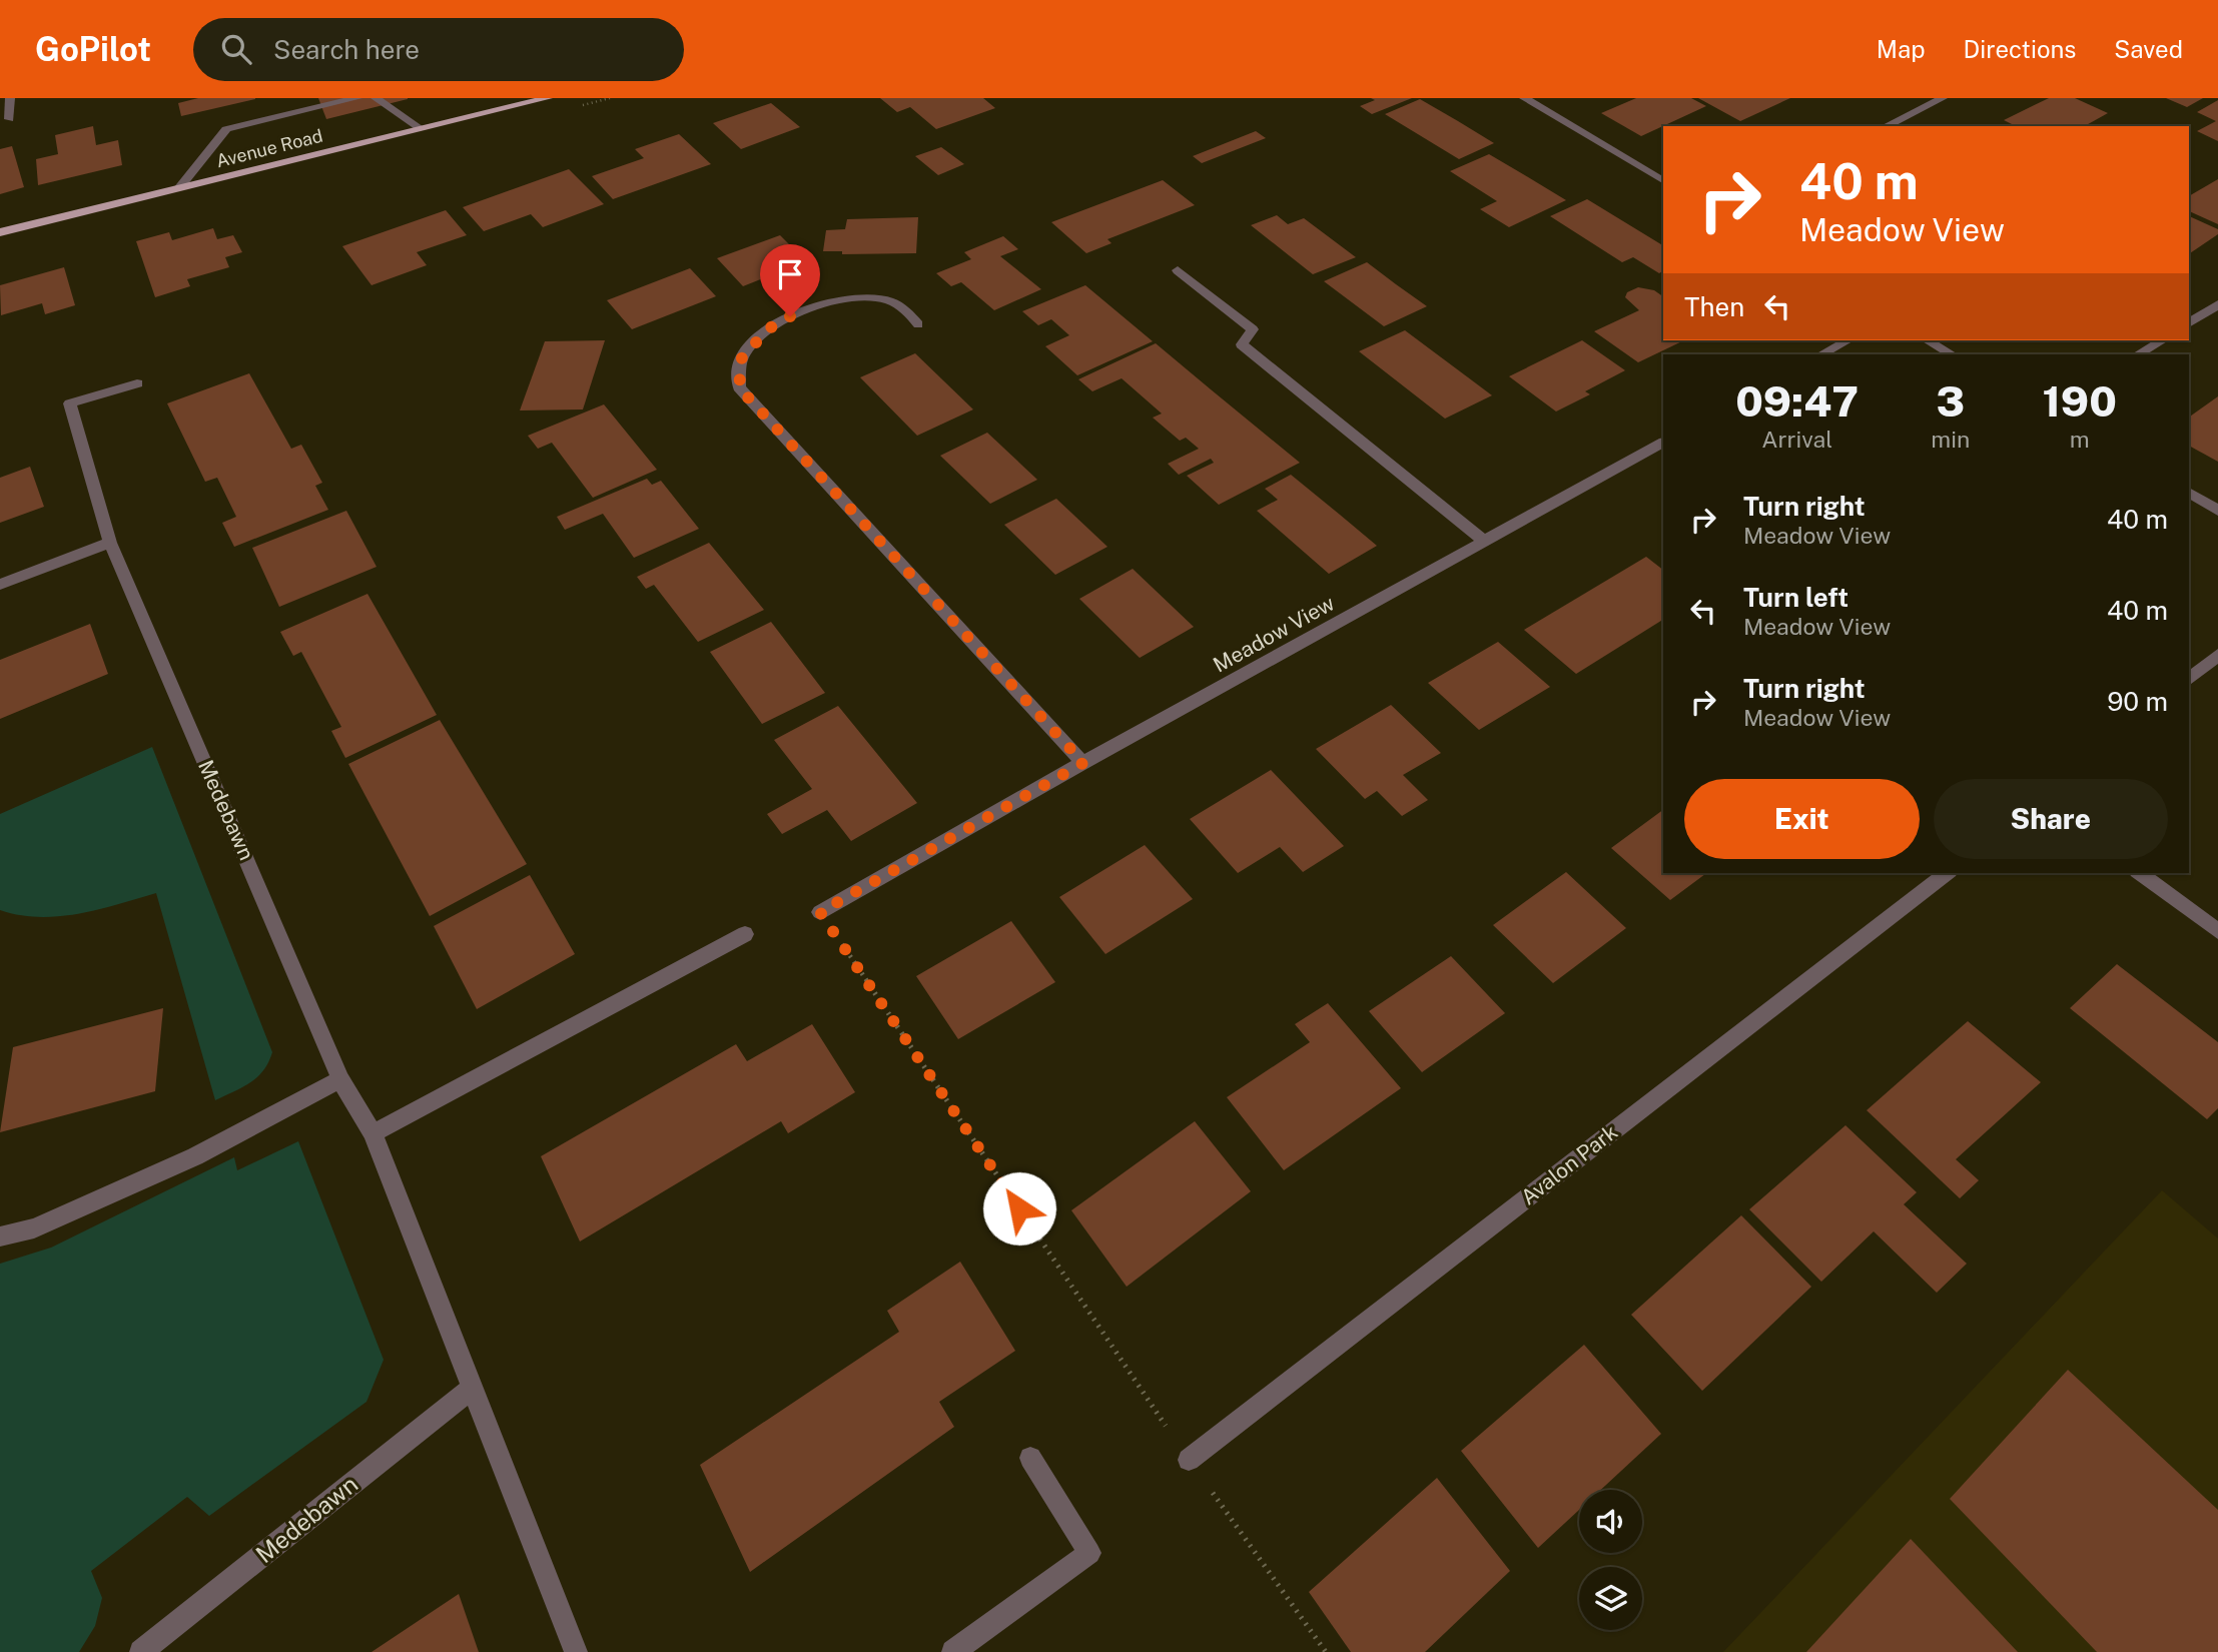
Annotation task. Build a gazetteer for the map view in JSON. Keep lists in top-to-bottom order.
{
  "streets": {
    "main road": ["Avenue Road"],
    "street": ["Meadow View", "Medebawn", "Avalon Park"]
  },
  "page": {
    "header": "GoPilot",
    "search": "Search here",
    "nav": ["Map", "Directions", "Saved"],
    "turn": ["40 m", "Meadow View"],
    "then": "Then",
    "eta": [
      "09:47",
      "Arrival",
      "3",
      "min",
      "190",
      "m"
    ],
    "list": [
      {
        "name": "Turn right",
        "note": "Meadow View",
        "value": "40 m"
      },
      {
        "name": "Turn left",
        "note": "Meadow View",
        "value": "40 m"
      },
      {
        "name": "Turn right",
        "note": "Meadow View",
        "value": "90 m"
      }
    ],
    "buttons": ["Exit", "Share"]
  }
}
